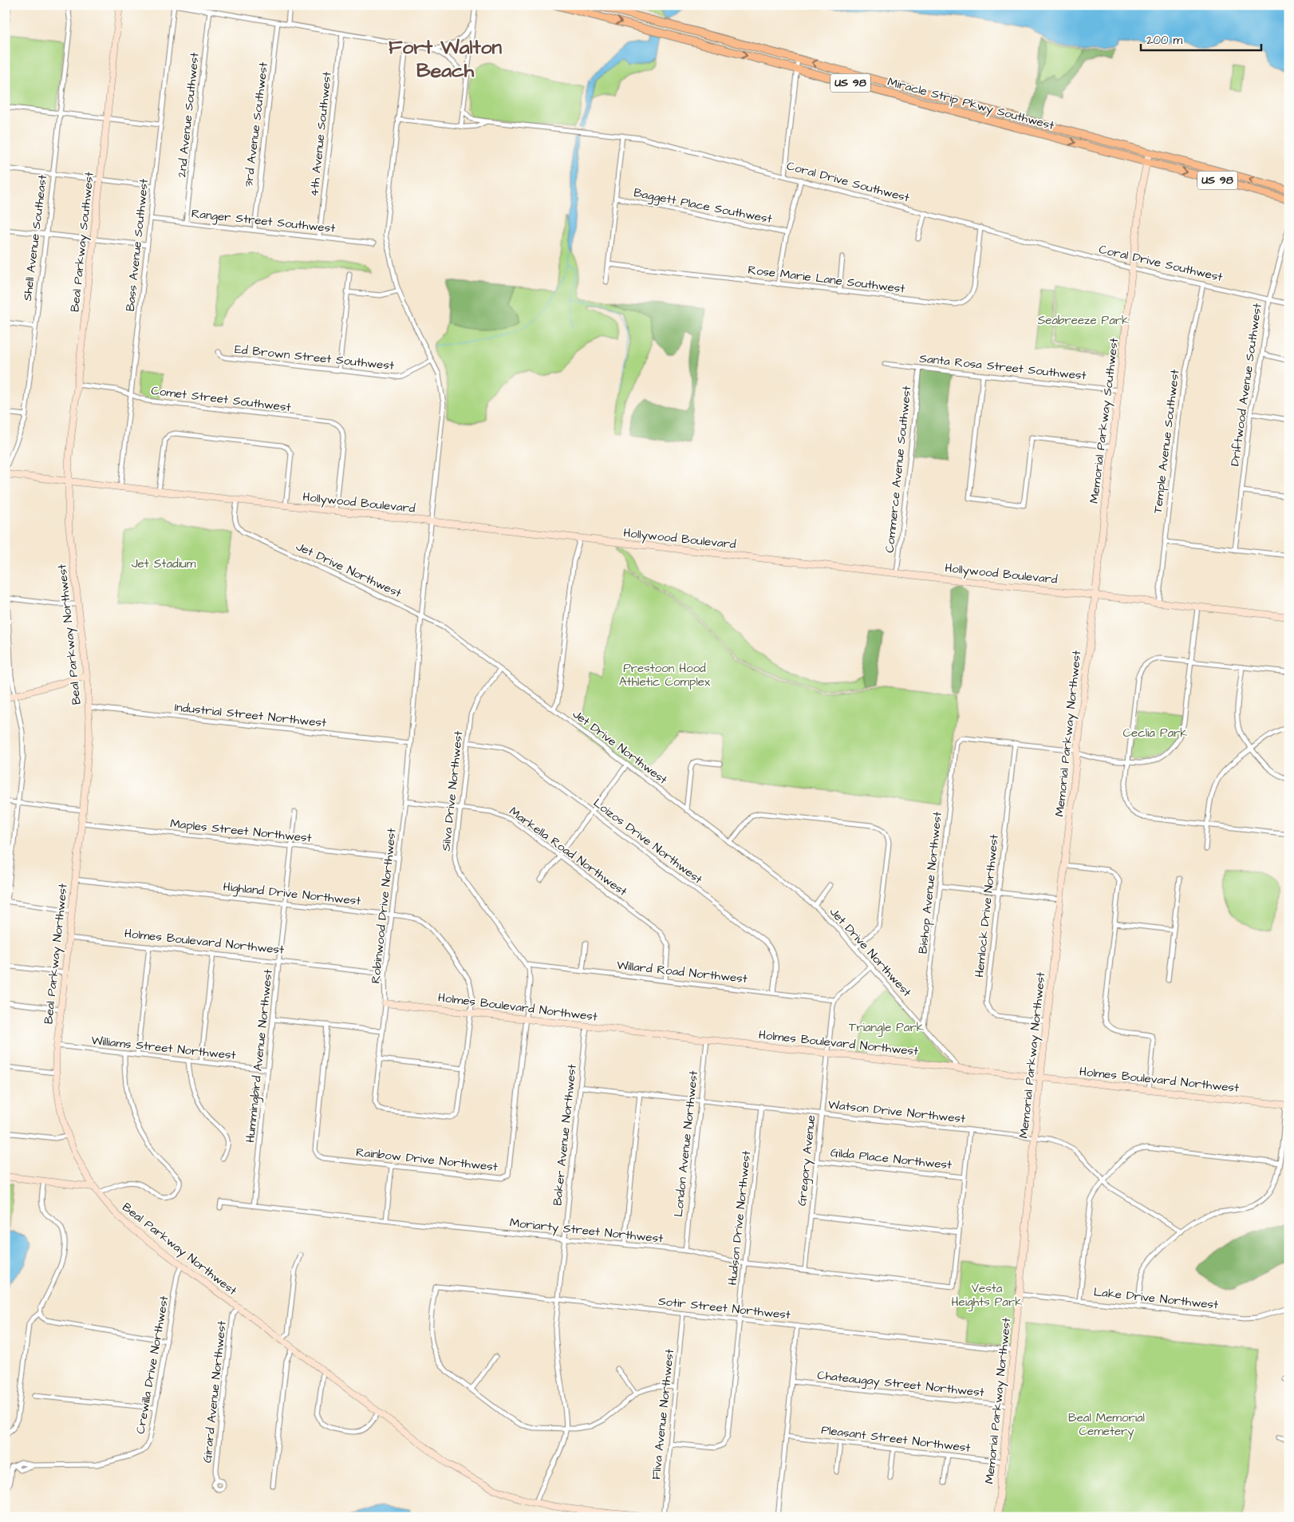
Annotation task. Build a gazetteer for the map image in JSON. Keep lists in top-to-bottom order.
{
  "streets": {
    "highway": ["US 98", "Miracle Strip Pkwy Southwest"],
    "street": [
      "2nd Avenue Southwest",
      "3rd Avenue Southwest",
      "4th Avenue Southwest",
      "Coral Drive Southwest",
      "Baggett Place Southwest",
      "Ranger Street Southwest",
      "Shell Avenue Southeast",
      "Beal Parkway Southwest",
      "Bass Avenue Southwest",
      "Rose Marie Lane Southwest",
      "Ed Brown Street Southwest",
      "Santa Rosa Street Southwest",
      "Driftwood Avenue Southwest",
      "Comet Street Southwest",
      "Memorial Parkway Southwest",
      "Temple Avenue Southwest",
      "Commerce Avenue Southwest",
      "Hollywood Boulevard",
      "Jet Drive Northwest",
      "Beal Parkway Northwest",
      "Industrial Street Northwest",
      "Memorial Parkway Northwest",
      "Silva Drive Northwest",
      "Maples Street Northwest",
      "Loizos Drive Northwest",
      "Markella Road Northwest",
      "Bishop Avenue Northwest",
      "Highland Drive Northwest",
      "Robinwood Drive Northwest",
      "Hemlock Drive Northwest",
      "Holmes Boulevard Northwest",
      "Willard Road Northwest",
      "Williams Street Northwest",
      "Hummingbird Avenue Northwest",
      "Watson Drive Northwest",
      "Baker Avenue Northwest",
      "London Avenue Northwest",
      "Gilda Place Northwest",
      "Rainbow Drive Northwest",
      "Gregory Avenue",
      "Hudson Drive Northwest",
      "Moriarty Street Northwest",
      "Lake Drive Northwest",
      "Sotir Street Northwest",
      "Crewilla Drive Northwest",
      "Chateaugay Street Northwest",
      "Girard Avenue Northwest",
      "Fliva Avenue Northwest",
      "Pleasant Street Northwest"
    ]
  },
  "crossings": [
    ["Miracle Strip Pkwy Southwest", "Memorial Parkway Southwest"],
    ["2nd Avenue Southwest", "Ranger Street Southwest"],
    ["3rd Avenue Southwest", "Ranger Street Southwest"],
    ["4th Avenue Southwest", "Ranger Street Southwest"],
    ["Coral Drive Southwest", "Rose Marie Lane Southwest"],
    ["Coral Drive Southwest", "Driftwood Avenue Southwest"],
    ["Coral Drive Southwest", "Memorial Parkway Southwest"],
    ["Coral Drive Southwest", "Temple Avenue Southwest"],
    ["Coral Drive Southwest", "Robinwood Drive Northwest"],
    ["Ranger Street Southwest", "Bass Avenue Southwest"],
    ["Beal Parkway Southwest", "Comet Street Southwest"],
    ["Beal Parkway Southwest", "Hollywood Boulevard"],
    ["Beal Parkway Southwest", "Beal Parkway Northwest"],
    ["Bass Avenue Southwest", "Comet Street Southwest"],
    ["Bass Avenue Southwest", "Hollywood Boulevard"],
    ["Ed Brown Street Southwest", "Robinwood Drive Northwest"],
    ["Santa Rosa Street Southwest", "Memorial Parkway Southwest"],
    ["Santa Rosa Street Southwest", "Commerce Avenue Southwest"],
    ["Comet Street Southwest", "Hollywood Boulevard"],
    ["Memorial Parkway Southwest", "Hollywood Boulevard"],
    ["Memorial Parkway Southwest", "Memorial Parkway Northwest"],
    ["Temple Avenue Southwest", "Hollywood Boulevard"],
    ["Commerce Avenue Southwest", "Hollywood Boulevard"],
    ["Hollywood Boulevard", "Jet Drive Northwest"],
    ["Hollywood Boulevard", "Beal Parkway Northwest"],
    ["Hollywood Boulevard", "Memorial Parkway Northwest"],
    ["Hollywood Boulevard", "Robinwood Drive Northwest"],
    ["Jet Drive Northwest", "Silva Drive Northwest"],
    ["Jet Drive Northwest", "Bishop Avenue Northwest"],
    ["Jet Drive Northwest", "Robinwood Drive Northwest"],
    ["Jet Drive Northwest", "Holmes Boulevard Northwest"],
    ["Beal Parkway Northwest", "Industrial Street Northwest"],
    ["Beal Parkway Northwest", "Maples Street Northwest"],
    ["Beal Parkway Northwest", "Highland Drive Northwest"],
    ["Beal Parkway Northwest", "Holmes Boulevard Northwest"],
    ["Beal Parkway Northwest", "Williams Street Northwest"],
    ["Beal Parkway Northwest", "Baker Avenue Northwest"],
    ["Beal Parkway Northwest", "Crewilla Drive Northwest"],
    ["Beal Parkway Northwest", "Girard Avenue Northwest"],
    ["Industrial Street Northwest", "Robinwood Drive Northwest"],
    ["Memorial Parkway Northwest", "Hemlock Drive Northwest"],
    ["Memorial Parkway Northwest", "Holmes Boulevard Northwest"],
    ["Memorial Parkway Northwest", "Watson Drive Northwest"],
    ["Memorial Parkway Northwest", "Lake Drive Northwest"],
    ["Memorial Parkway Northwest", "Sotir Street Northwest"],
    ["Memorial Parkway Northwest", "Chateaugay Street Northwest"],
    ["Memorial Parkway Northwest", "Pleasant Street Northwest"],
    ["Silva Drive Northwest", "Loizos Drive Northwest"],
    ["Silva Drive Northwest", "Markella Road Northwest"],
    ["Silva Drive Northwest", "Willard Road Northwest"],
    ["Maples Street Northwest", "Robinwood Drive Northwest"],
    ["Maples Street Northwest", "Hummingbird Avenue Northwest"],
    ["Loizos Drive Northwest", "Willard Road Northwest"],
    ["Markella Road Northwest", "Robinwood Drive Northwest"],
    ["Markella Road Northwest", "Willard Road Northwest"],
    ["Bishop Avenue Northwest", "Hemlock Drive Northwest"],
    ["Highland Drive Northwest", "Robinwood Drive Northwest"],
    ["Highland Drive Northwest", "Holmes Boulevard Northwest"],
    ["Highland Drive Northwest", "Hummingbird Avenue Northwest"],
    ["Robinwood Drive Northwest", "Holmes Boulevard Northwest"],
    ["Holmes Boulevard Northwest", "Hummingbird Avenue Northwest"],
    ["Holmes Boulevard Northwest", "Baker Avenue Northwest"],
    ["Holmes Boulevard Northwest", "London Avenue Northwest"],
    ["Holmes Boulevard Northwest", "Rainbow Drive Northwest"],
    ["Holmes Boulevard Northwest", "Gregory Avenue"],
    ["Willard Road Northwest", "Gregory Avenue"],
    ["Williams Street Northwest", "Hummingbird Avenue Northwest"],
    ["Hummingbird Avenue Northwest", "Moriarty Street Northwest"],
    ["Watson Drive Northwest", "Baker Avenue Northwest"],
    ["Watson Drive Northwest", "London Avenue Northwest"],
    ["Watson Drive Northwest", "Gregory Avenue"],
    ["Watson Drive Northwest", "Hudson Drive Northwest"],
    ["Baker Avenue Northwest", "Moriarty Street Northwest"],
    ["Baker Avenue Northwest", "Sotir Street Northwest"],
    ["London Avenue Northwest", "Moriarty Street Northwest"],
    ["Gilda Place Northwest", "Gregory Avenue"],
    ["Gregory Avenue", "Moriarty Street Northwest"],
    ["Hudson Drive Northwest", "Moriarty Street Northwest"],
    ["Hudson Drive Northwest", "Sotir Street Northwest"],
    ["Hudson Drive Northwest", "Fliva Avenue Northwest"],
    ["Sotir Street Northwest", "Fliva Avenue Northwest"]
  ],
  "districts": ["Fort Walton Beach"],
  "parks": [
    "Seabreeze Park",
    "Jet Stadium",
    "Prestoon Hood Athletic Complex",
    "Ceclia Park",
    "Triangle Park",
    "Vesta Heights Park",
    "Beal Memorial Cemetery"
  ],
  "scale_bar": "200 m"
}
